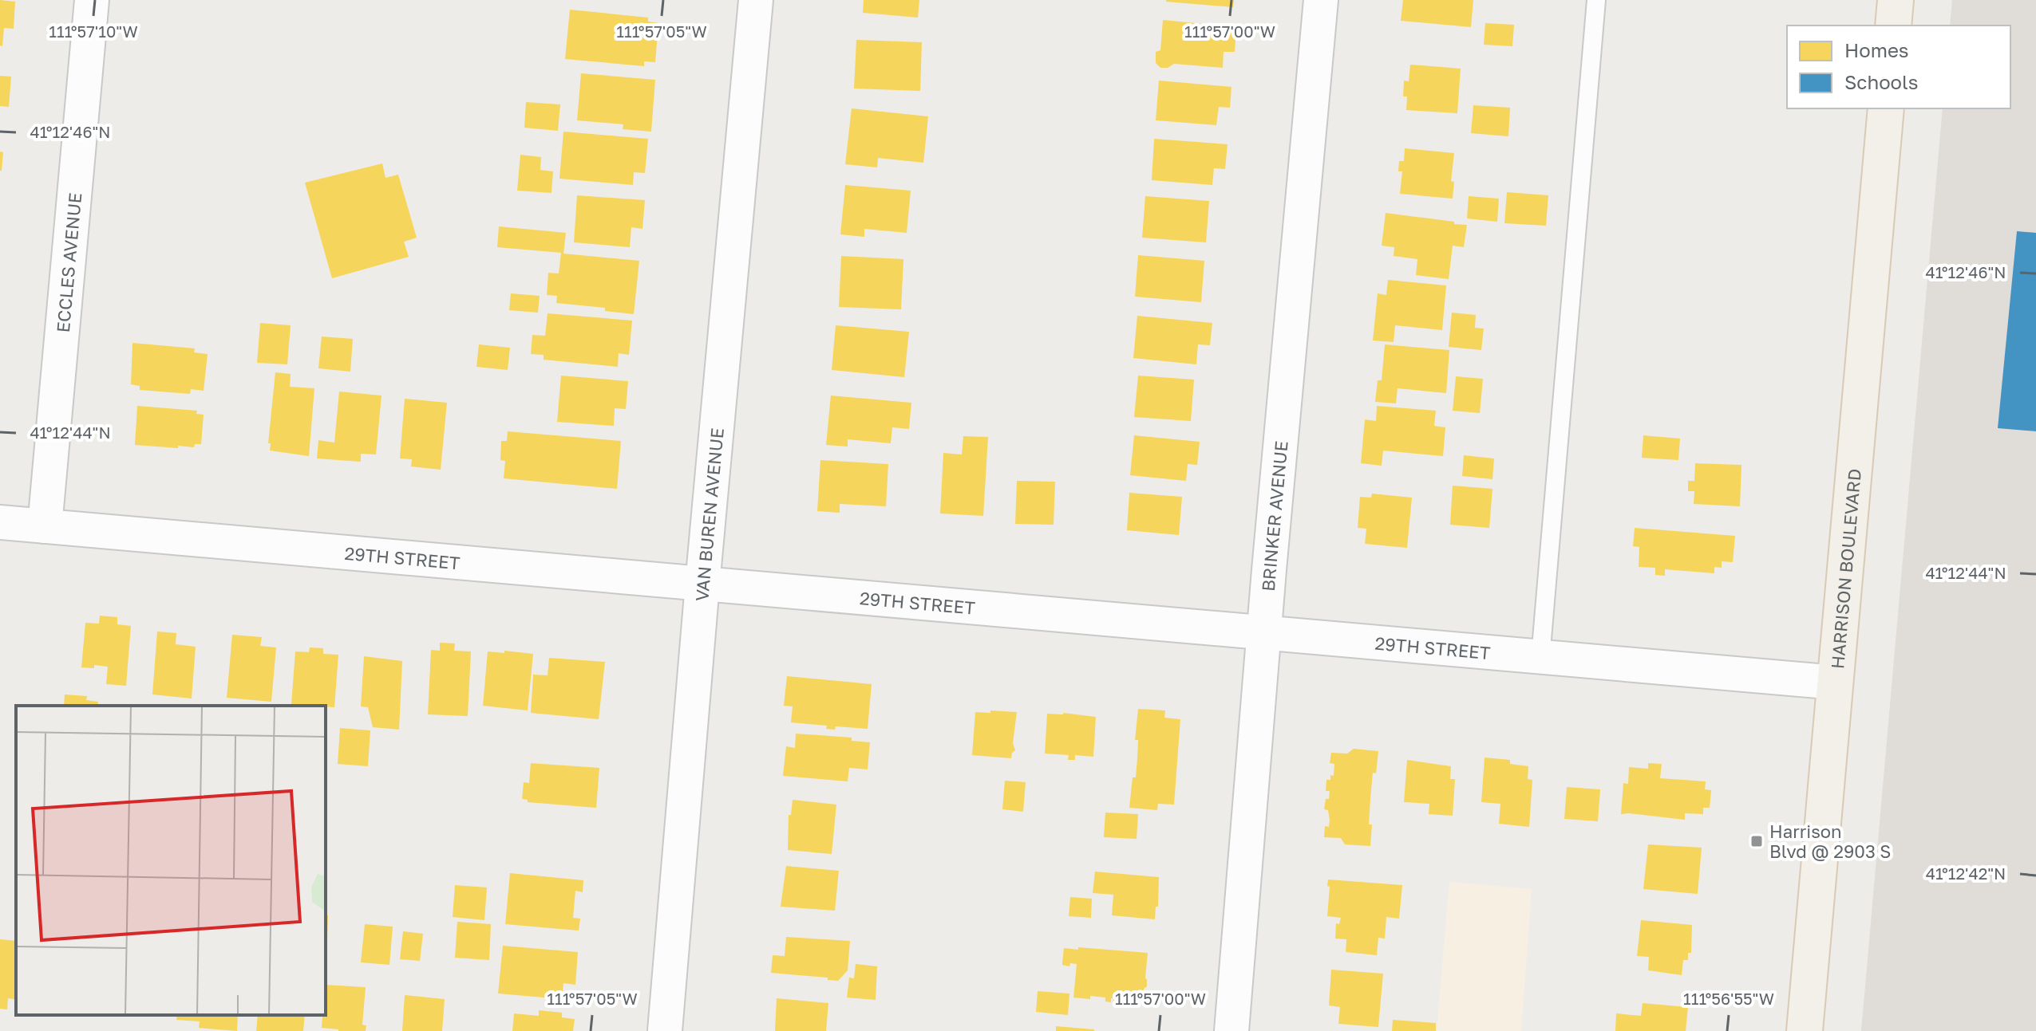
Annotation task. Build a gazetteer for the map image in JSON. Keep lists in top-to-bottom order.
{
  "streets": {
    "main road": ["HARRISON BOULEVARD"],
    "street": [
      "ECCLES AVENUE",
      "VAN BUREN AVENUE",
      "BRINKER AVENUE",
      "29TH STREET"
    ]
  },
  "crossings": [
    ["ECCLES AVENUE", "29TH STREET"],
    ["VAN BUREN AVENUE", "29TH STREET"],
    ["BRINKER AVENUE", "29TH STREET"],
    ["29TH STREET", "HARRISON BOULEVARD"]
  ],
  "places": {
    "transit": ["Harrison Blvd @ 2903 S"]
  },
  "legend": ["Homes", "Schools"],
  "coordinates": [
    "111°57'10\"W",
    "111°57'05\"W",
    "111°57'00\"W",
    "41°12'46\"N",
    "41°12'44\"N",
    "41°12'42\"N",
    "111°56'55\"W"
  ]
}
